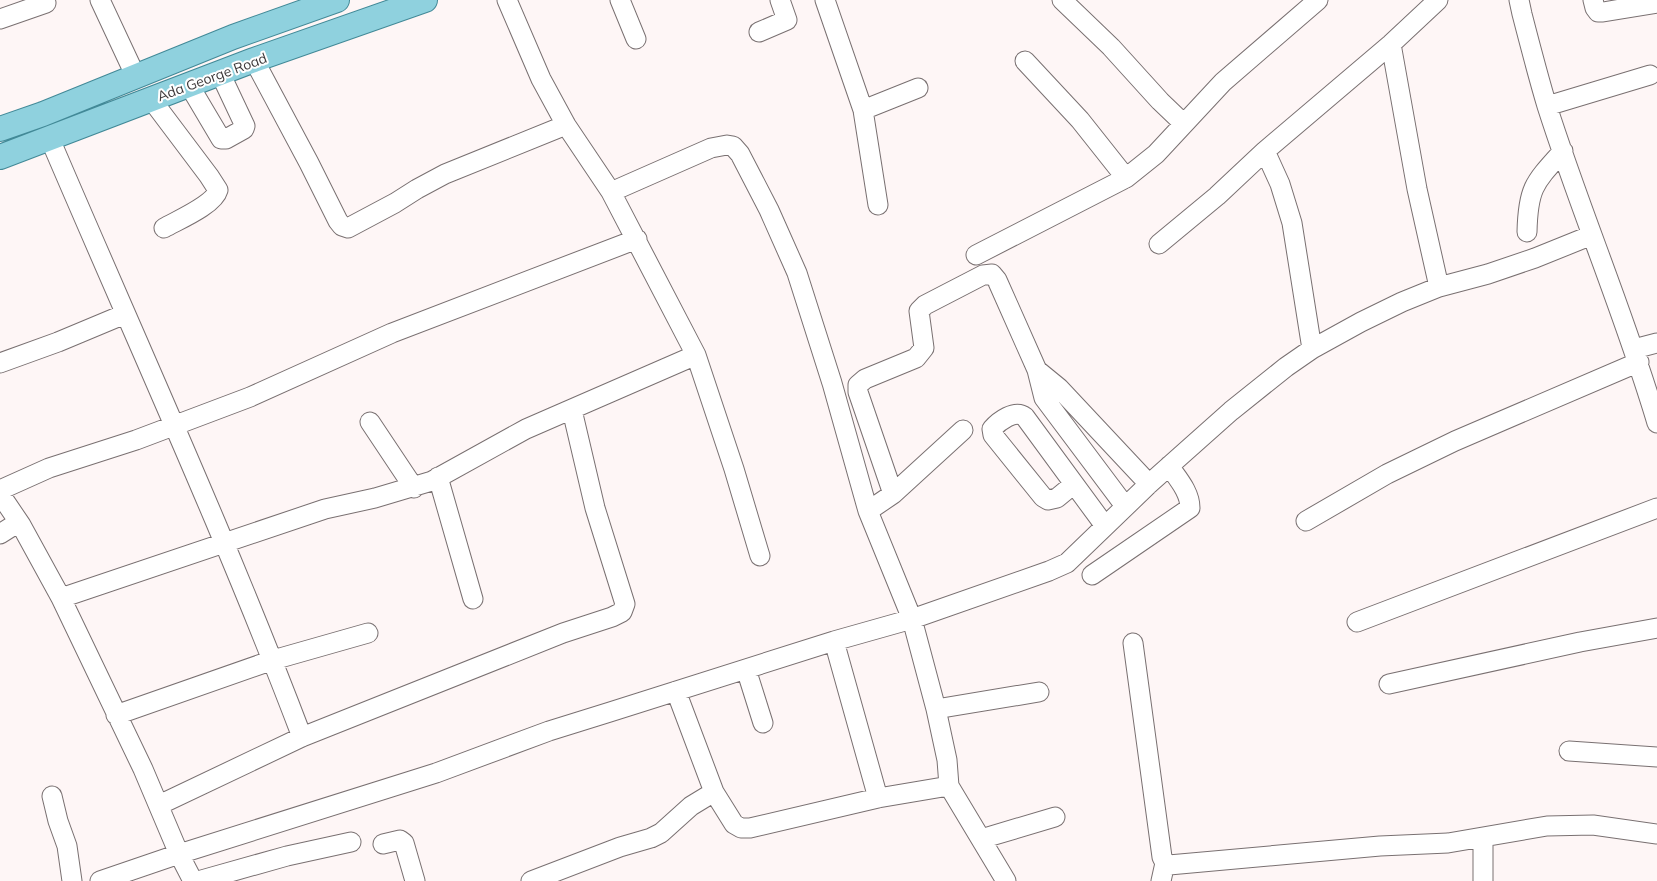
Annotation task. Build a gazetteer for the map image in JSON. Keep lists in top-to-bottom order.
{
  "streets": {
    "main road": ["Ada George Road"]
  }
}
